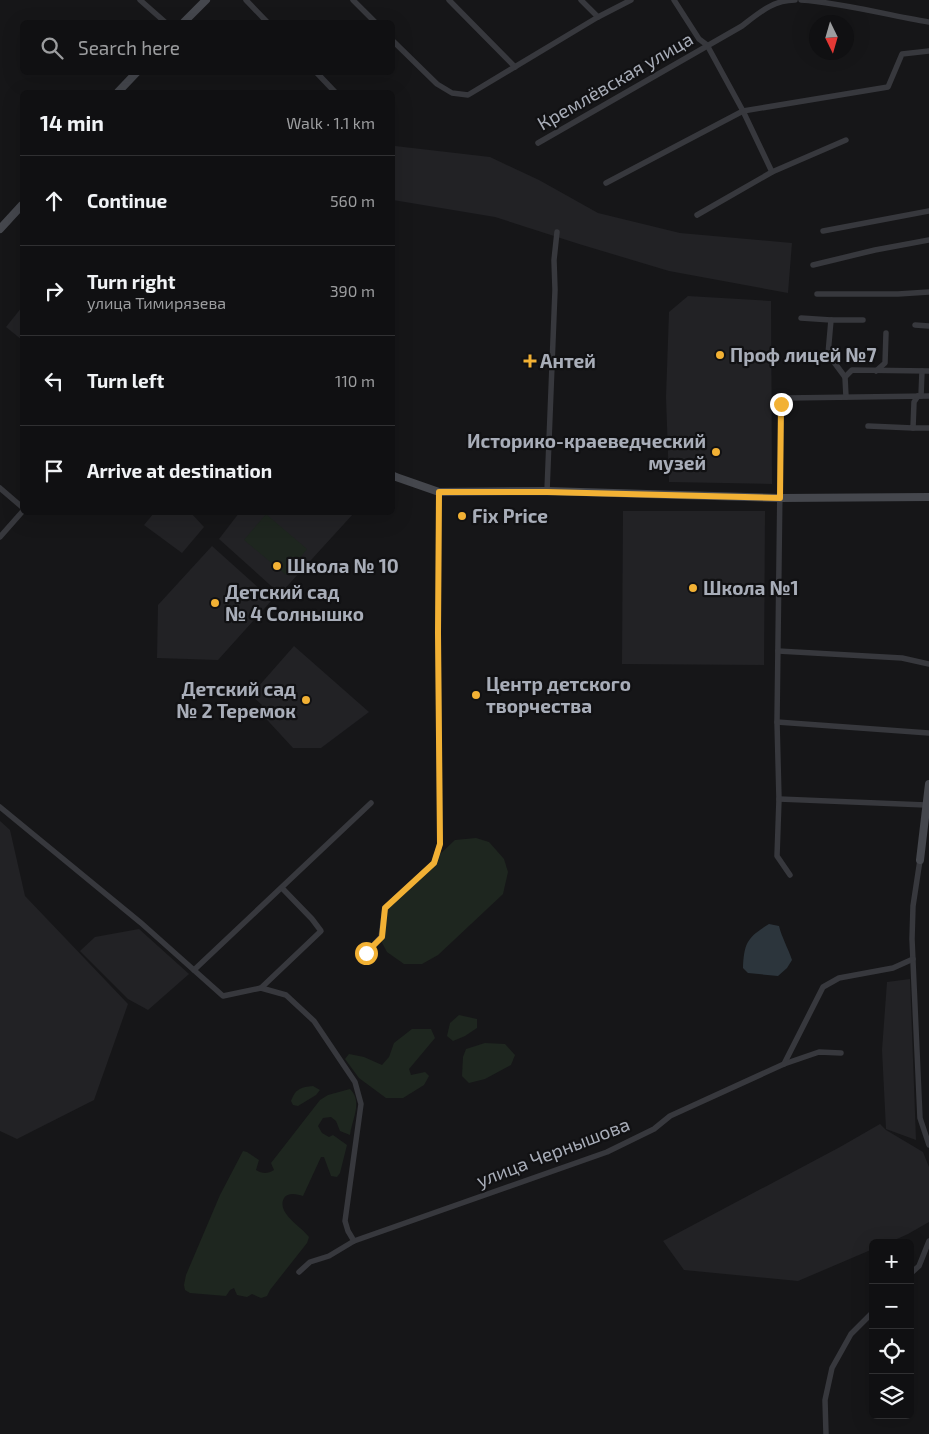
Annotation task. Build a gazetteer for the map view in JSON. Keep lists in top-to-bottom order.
{
  "streets": {
    "street": ["Кремлёвская улица", "улица Чернышова"]
  },
  "places": {
    "other": [
      "Проф лицей №7",
      "Историко-краеведческий музей",
      "Fix Price",
      "Школа № 10",
      "Школа №1",
      "Детский сад № 4 Солнышко",
      "Центр детского творчества",
      "Детский сад № 2 Теремок"
    ],
    "health": ["Антей"]
  },
  "north": "bottom",
  "page": {
    "search": "Search here",
    "heading": ["14 min", "Walk · 1.1 km"],
    "list": [
      ["Continue", "560 m"],
      ["Turn right", "улица Тимирязева", "390 m"],
      ["Turn left", "110 m"],
      "Arrive at destination"
    ],
    "map_buttons": ["+", "−"]
  }
}
